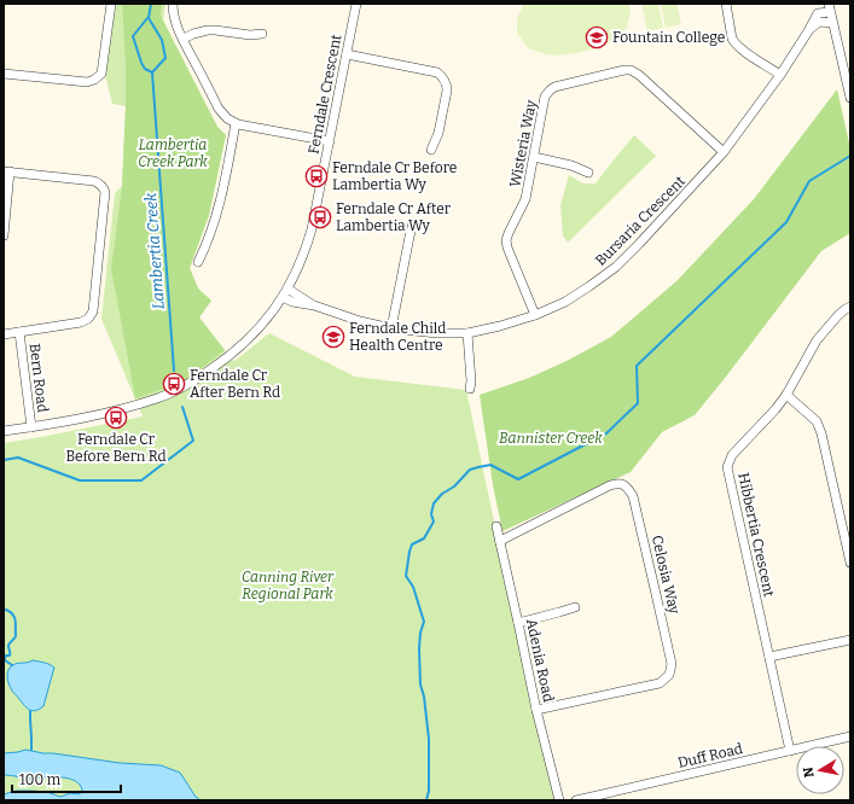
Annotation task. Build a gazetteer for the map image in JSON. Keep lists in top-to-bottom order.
{
  "streets": {
    "street": [
      "Ferndale Crescent",
      "Wisteria Way",
      "Bursaria Crescent",
      "Bern Road",
      "Hibbertia Crescent",
      "Celosia Way",
      "Adenia Road",
      "Duff Road"
    ]
  },
  "crossings": [
    ["Ferndale Crescent", "Bursaria Crescent"],
    ["Ferndale Crescent", "Bern Road"],
    ["Wisteria Way", "Bursaria Crescent"],
    ["Hibbertia Crescent", "Duff Road"],
    ["Celosia Way", "Adenia Road"]
  ],
  "water": ["Lambertia Creek"],
  "parks": ["Lambertia Creek Park", "Bannister Creek", "Canning River Regional Park"],
  "places": {
    "school or university": ["Fountain College", "Ferndale Child Health Centre"],
    "bus stop": [
      "Ferndale Cr Before Lambertia Wy",
      "Ferndale Cr After Lambertia Wy",
      "Ferndale Cr After Bern Rd",
      "Ferndale Cr Before Bern Rd"
    ]
  },
  "scale_bar": "100 m",
  "north": "left"
}
